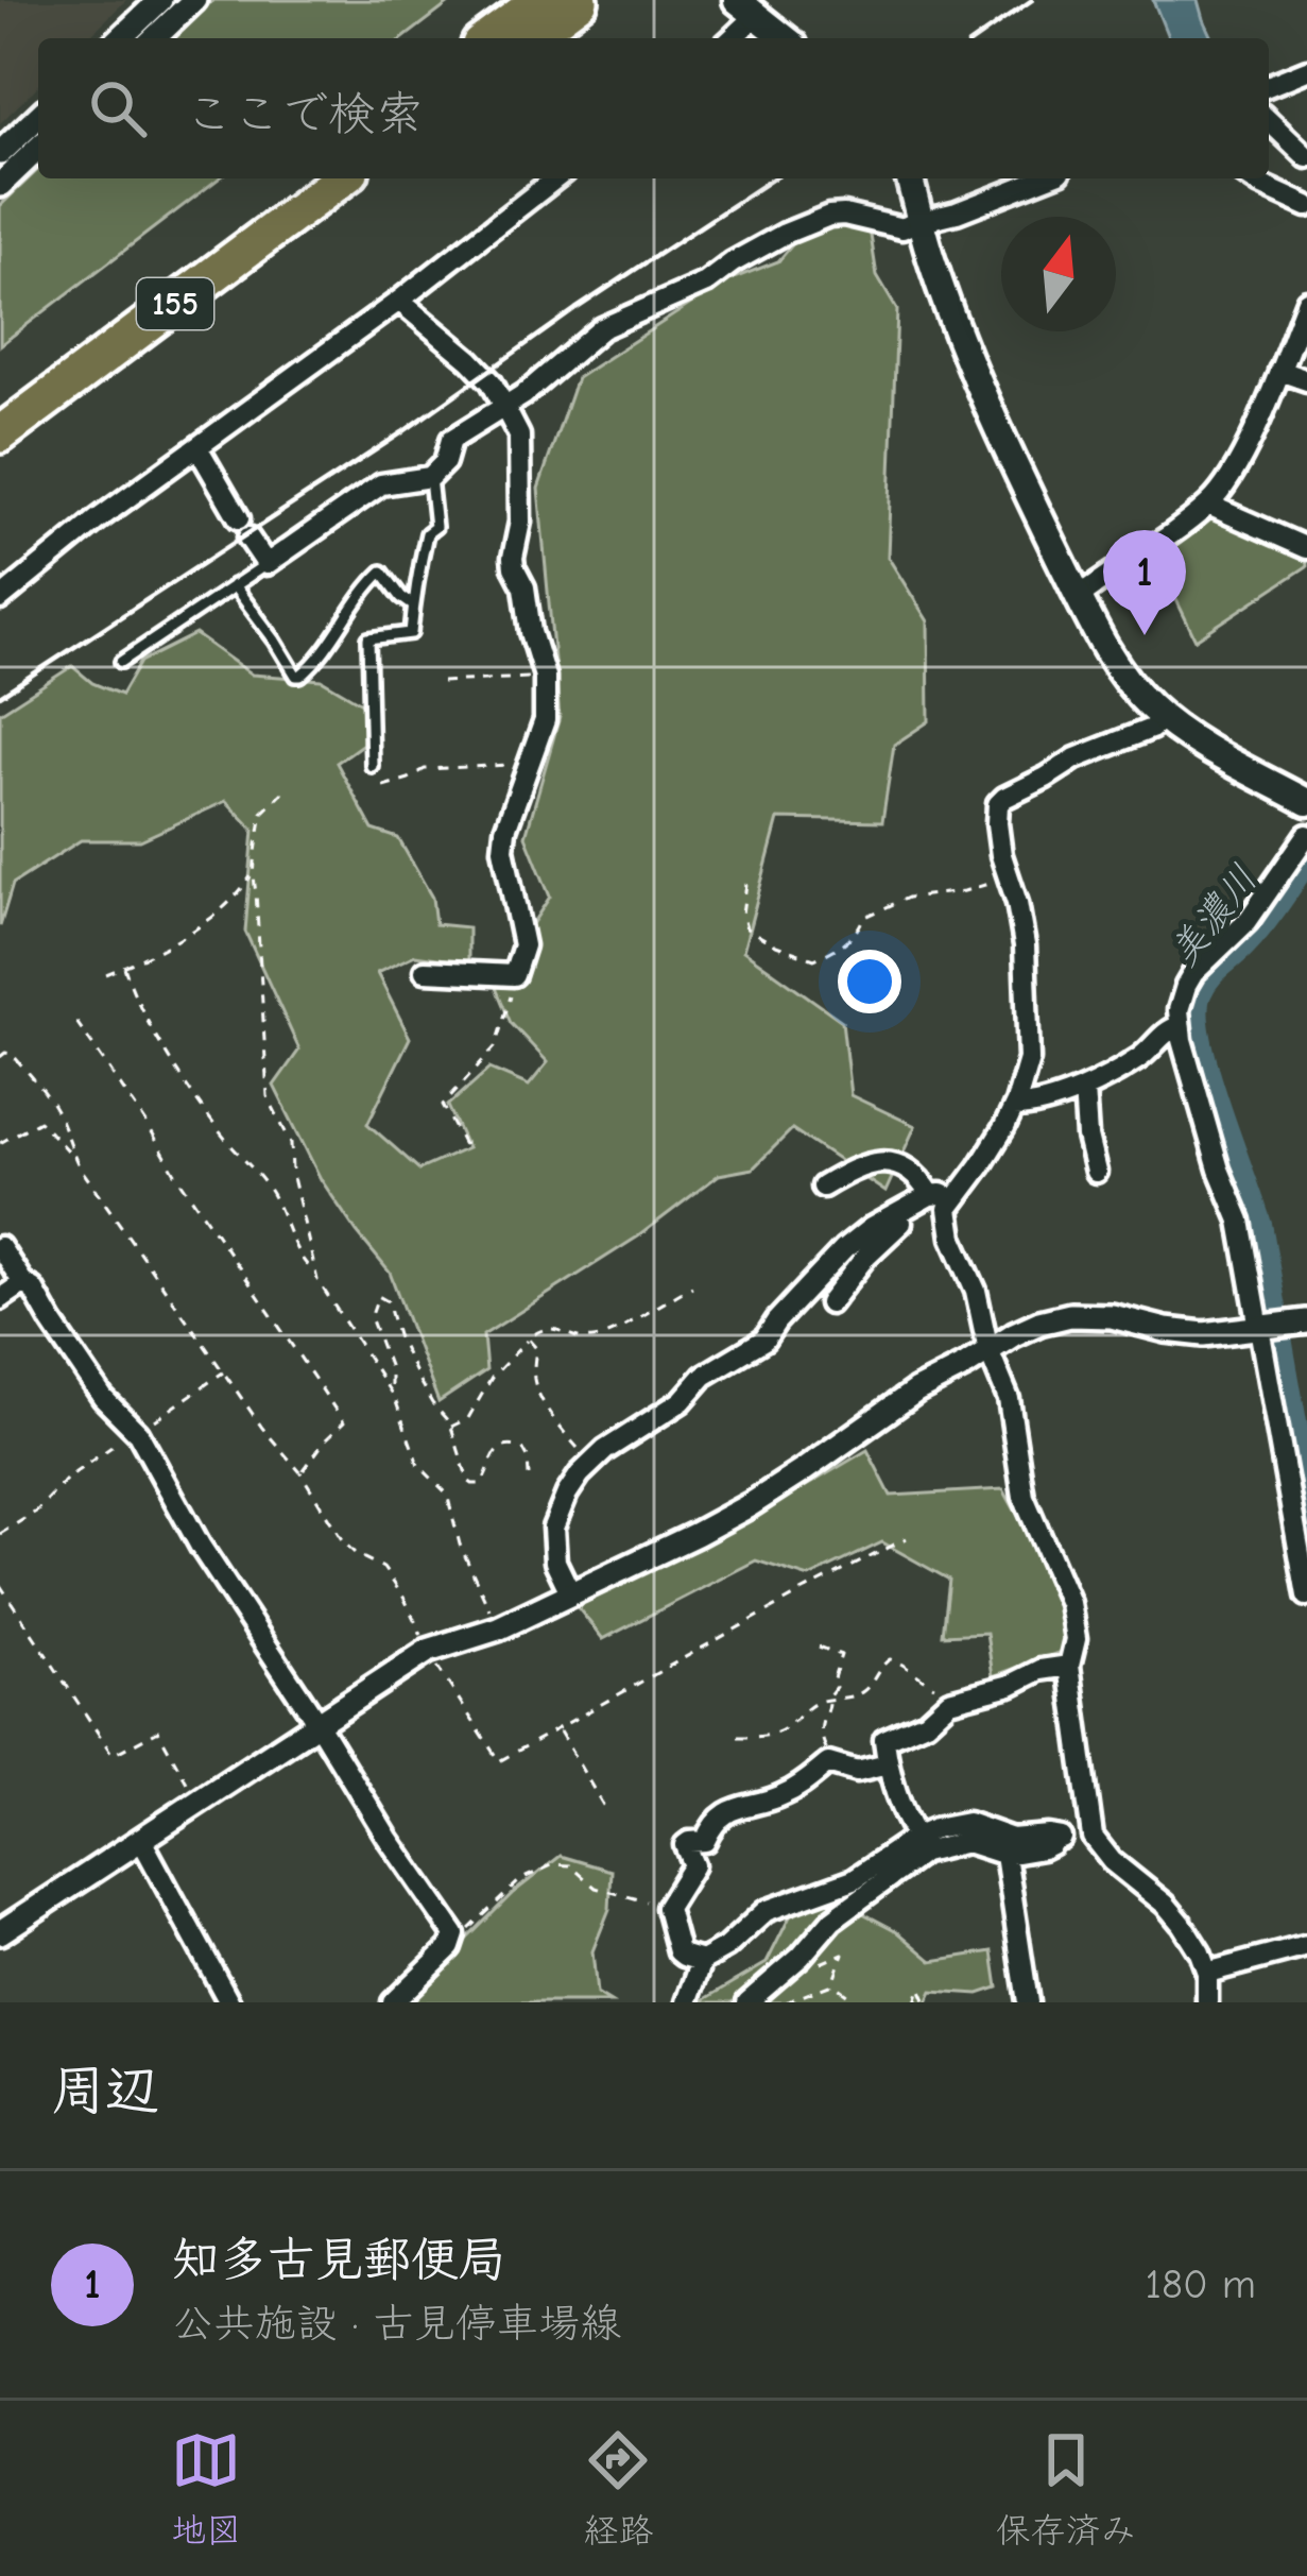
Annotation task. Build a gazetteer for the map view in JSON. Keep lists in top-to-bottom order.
{
  "streets": {
    "highway": ["155"]
  },
  "water": ["美濃川"],
  "north": "top",
  "page": {
    "search": "ここで検索",
    "pins": "1",
    "heading": "周辺",
    "list": [
      {
        "mark": "1",
        "name": "知多古見郵便局",
        "note": "公共施設 · 古見停車場線",
        "value": "180 m"
      }
    ],
    "nav": ["地図", "経路", "保存済み"]
  }
}
